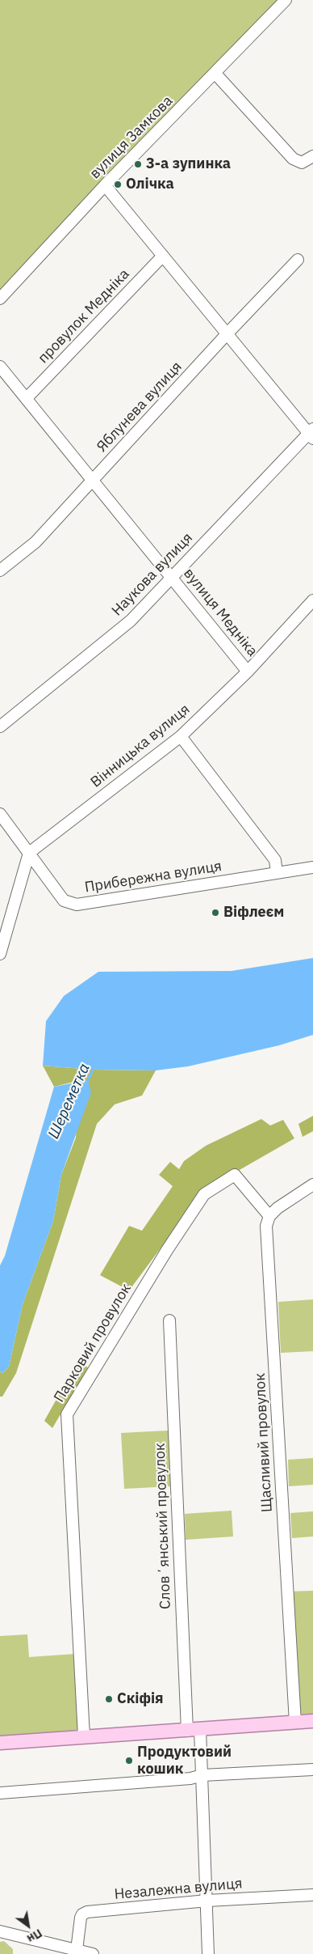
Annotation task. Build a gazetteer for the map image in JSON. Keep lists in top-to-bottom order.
{
  "streets": {
    "street": [
      "вулиця Замкова",
      "провулок Медніка",
      "Яблунева вулиця",
      "Наукова вулиця",
      "вулиця Медніка",
      "Вінницька вулиця",
      "Прибережна вулиця",
      "Парковий провулок",
      "Щасливий провулок",
      "Словʼянський провулок",
      "Незалежна вулиця"
    ]
  },
  "crossings": [
    ["провулок Медніка", "вулиця Медніка"],
    ["Яблунева вулиця", "вулиця Медніка"],
    ["Наукова вулиця", "вулиця Медніка"],
    ["вулиця Медніка", "Вінницька вулиця"],
    ["Вінницька вулиця", "Прибережна вулиця"],
    ["Парковий провулок", "Щасливий провулок"]
  ],
  "water": ["Шереметка"],
  "places": [
    "3-а зупинка",
    "Олічка",
    "Віфлеєм",
    "Скіфія",
    "Продуктовий кошик"
  ],
  "north": "bottom right"
}
